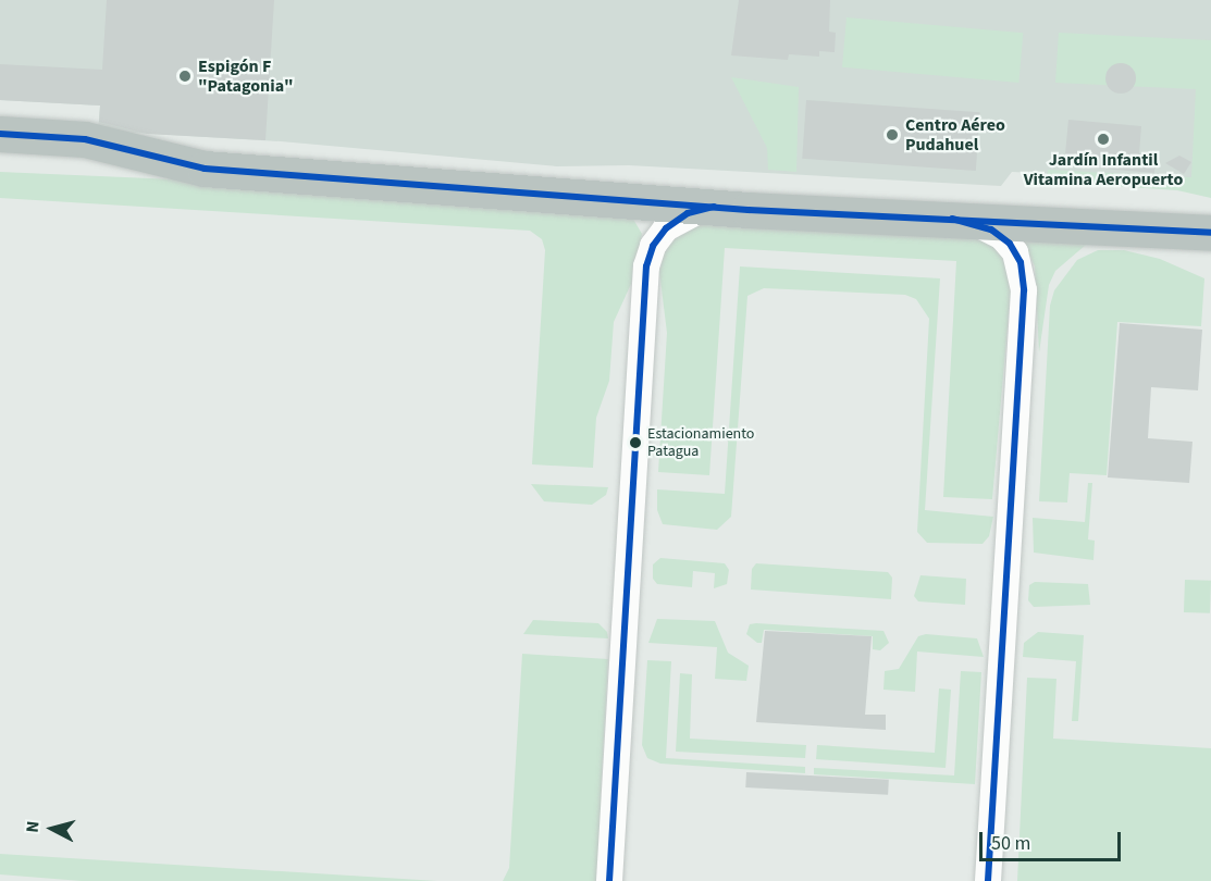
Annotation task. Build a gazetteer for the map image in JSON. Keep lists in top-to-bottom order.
{
  "places": [
    "Espigón F \"Patagonia\"",
    "Centro Aéreo Pudahuel",
    "Jardín Infantil Vitamina Aeropuerto",
    "Estacionamiento Patagua"
  ],
  "scale_bar": "50 m",
  "north": "left"
}
